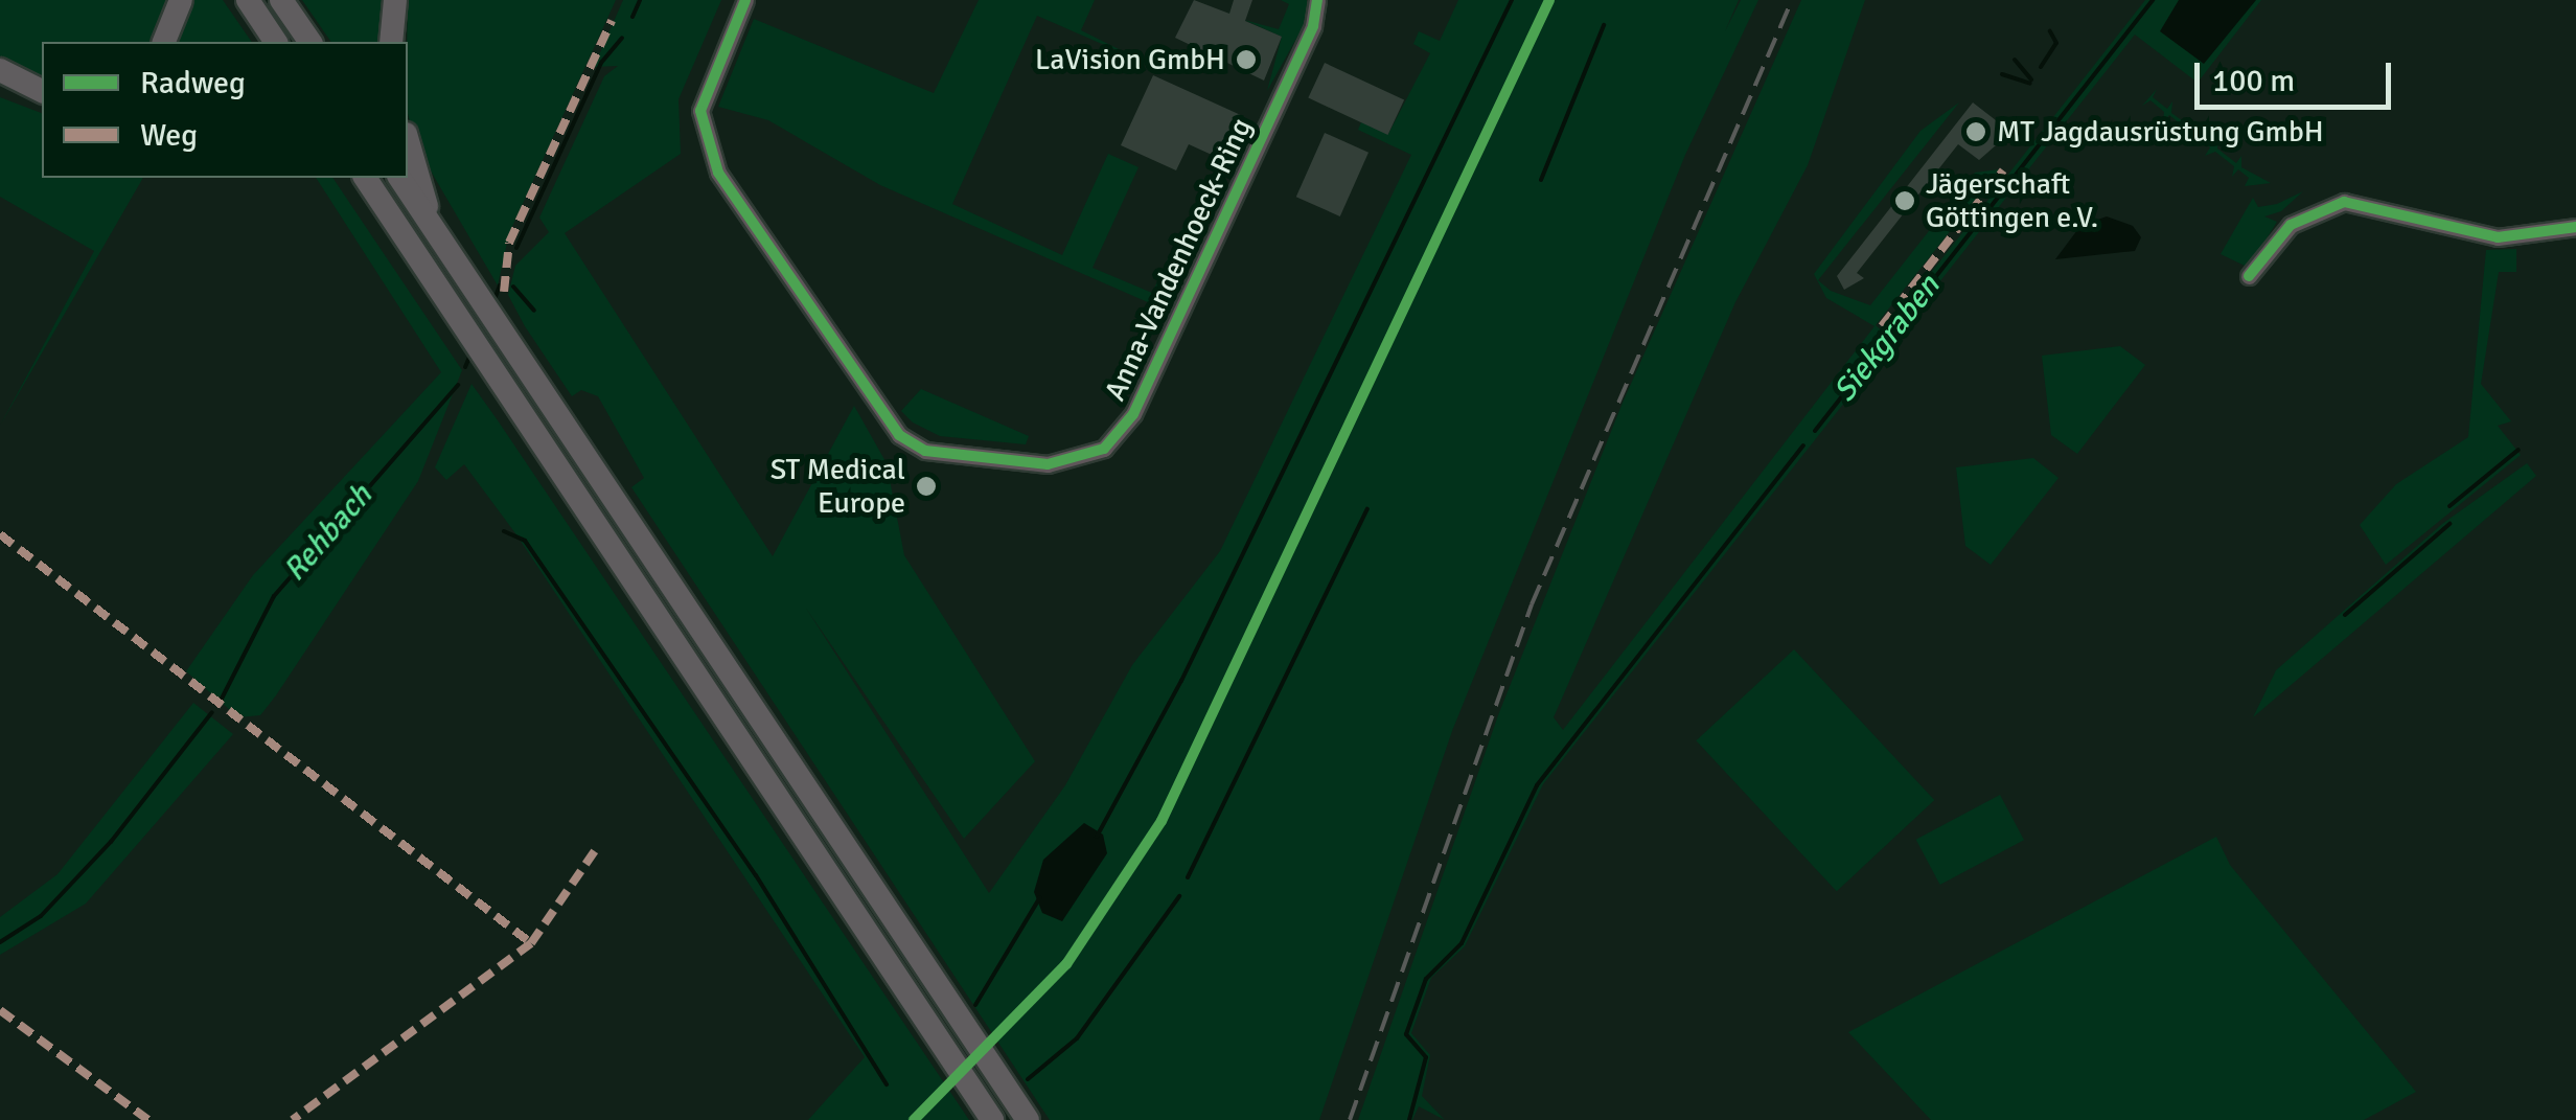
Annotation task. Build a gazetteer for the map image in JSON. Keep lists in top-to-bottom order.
{
  "streets": {
    "street": ["Anna-Vandenhoeck-Ring"]
  },
  "water": ["Siekgraben", "Rehbach"],
  "places": [
    "LaVision GmbH",
    "MT Jagdausrüstung GmbH",
    "Jägerschaft Göttingen e.V.",
    "ST Medical Europe"
  ],
  "legend": ["Radweg", "Weg"],
  "scale_bar": "100 m"
}
